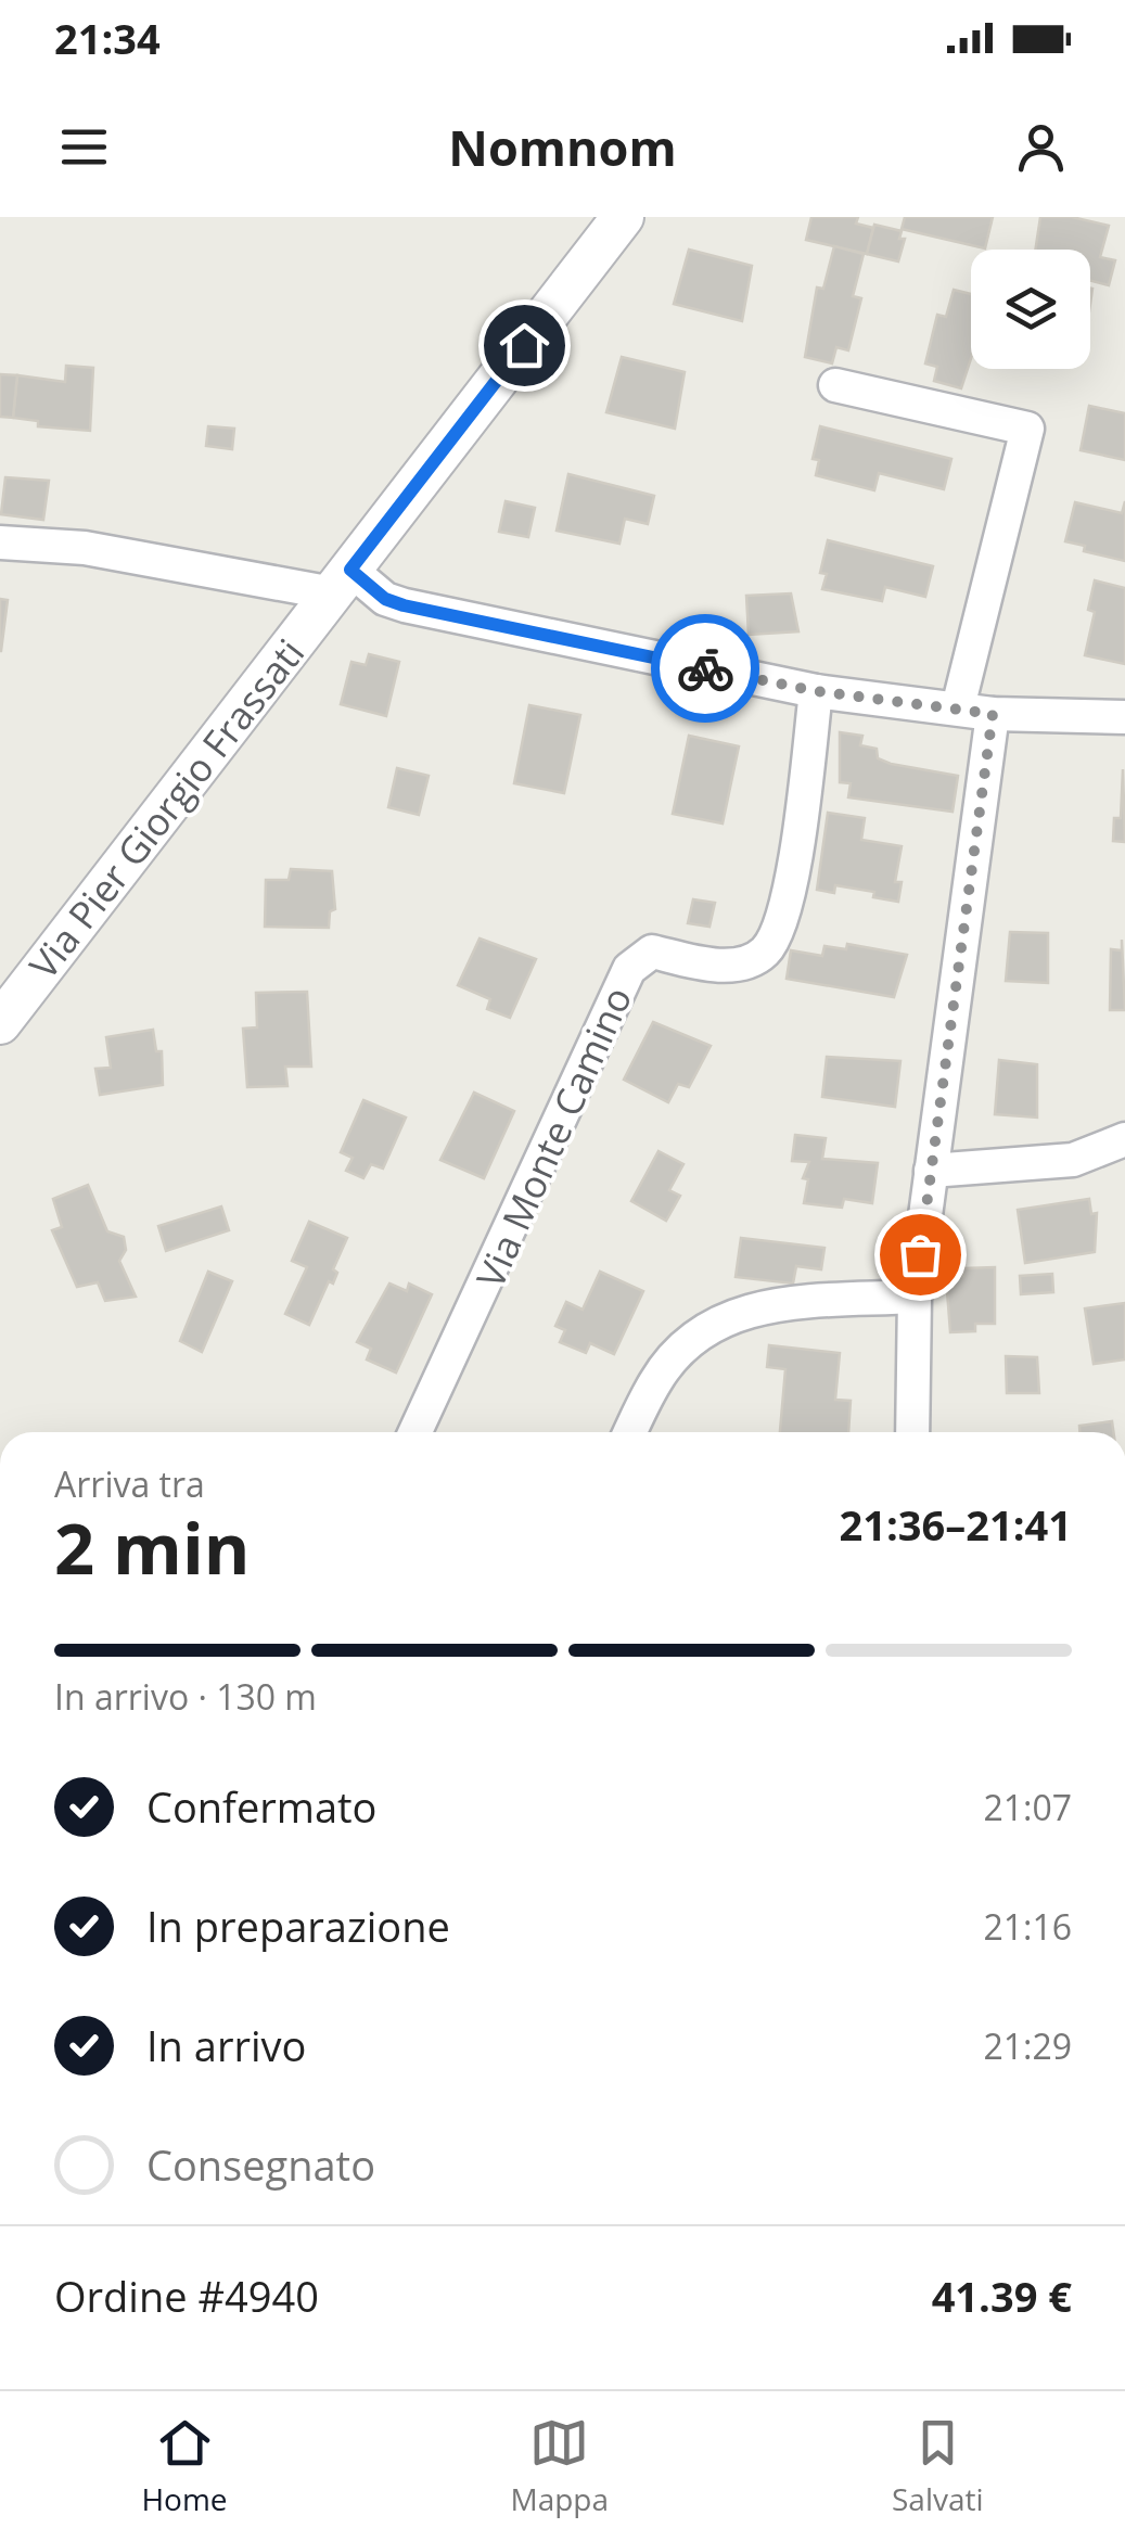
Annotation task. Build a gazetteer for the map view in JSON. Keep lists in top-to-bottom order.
{
  "streets": {
    "street": ["Via Pier Giorgio Frassati", "Via Monte Camino"]
  },
  "page": {
    "status": "21:34",
    "header": "Nomnom",
    "heading": ["2 min", "Arriva tra", "21:36–21:41"],
    "panel": ["Ordine #4940", "41.39 €"],
    "bar": "In arrivo · 130 m",
    "list": [
      ["Confermato", "21:07"],
      ["In preparazione", "21:16"],
      ["In arrivo", "21:29"],
      "Consegnato"
    ],
    "tabs": ["Home", "Mappa", "Salvati"]
  }
}
